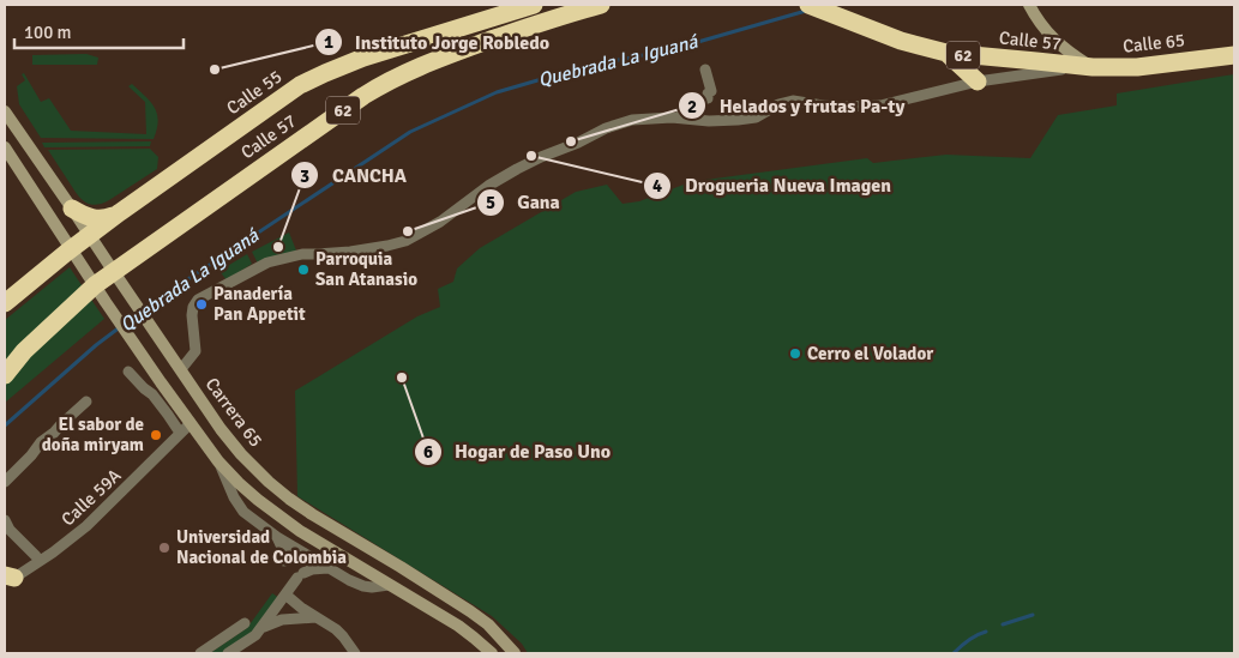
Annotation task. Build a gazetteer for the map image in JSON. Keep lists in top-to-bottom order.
{
  "streets": {
    "highway": [
      "Calle 57",
      "Calle 65",
      "62",
      "Calle 55"
    ],
    "main road": ["Carrera 65"],
    "street": ["Calle 59A"]
  },
  "crossings": [
    ["Calle 57", "Calle 65"],
    ["Calle 57", "Carrera 65"],
    ["62", "Calle 55"],
    ["62", "Carrera 65"],
    ["Calle 55", "Carrera 65"]
  ],
  "water": ["Quebrada La Iguaná"],
  "places": [
    "Instituto Jorge Robledo",
    "Helados y frutas Pa-ty",
    "Drogueria Nueva Imagen",
    "Gana",
    "CANCHA",
    "Parroquia San Atanasio",
    "Panadería Pan Appetit",
    "Cerro el Volador",
    "Hogar de Paso Uno",
    "El sabor de doña miryam",
    "Universidad Nacional de Colombia"
  ],
  "scale_bar": "100 m"
}
